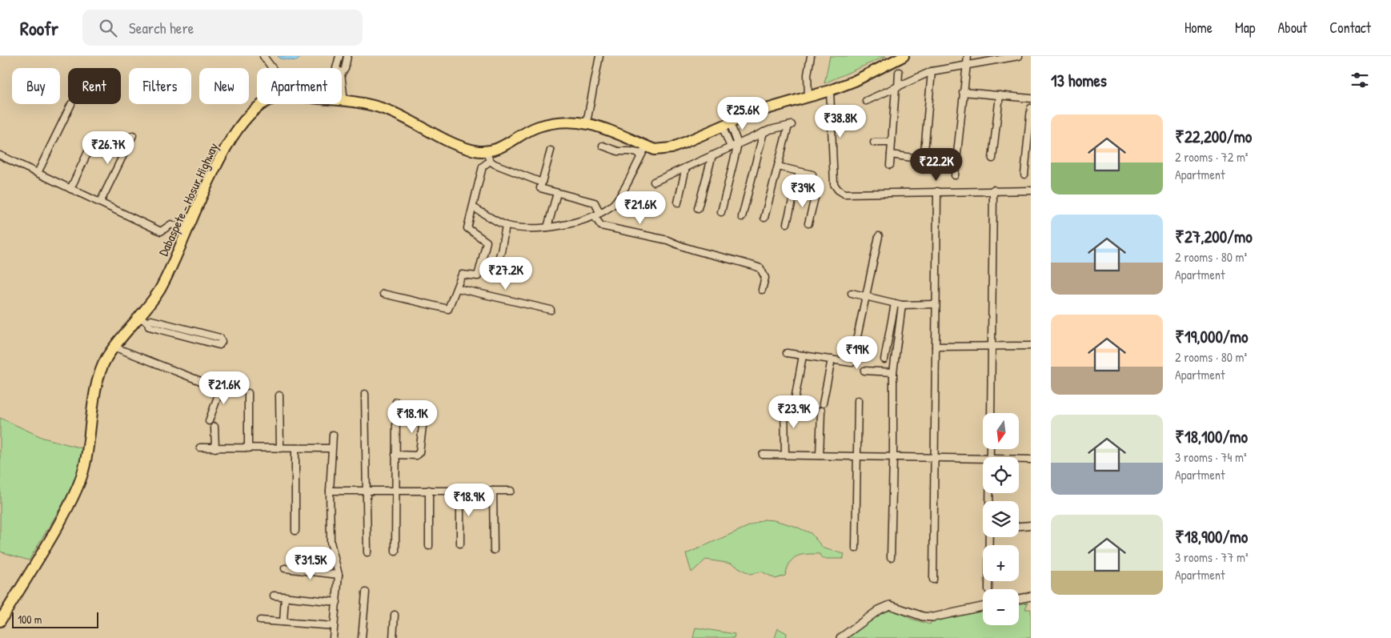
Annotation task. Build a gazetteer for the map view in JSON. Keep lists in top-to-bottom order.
{
  "streets": {
    "highway": ["Dabaspete - Hosur Highway"]
  },
  "scale_bar": "100 m",
  "north": "bottom",
  "page": {
    "header": "Roofr",
    "search": "Search here",
    "nav": [
      "Home",
      "Map",
      "About",
      "Contact"
    ],
    "heading": "13 homes",
    "chip": [
      "Buy",
      "Rent",
      "Filters",
      "New",
      "Apartment"
    ],
    "price": [
      "₹25.6K",
      "₹38.8K",
      "₹26.7K",
      "₹22.2K",
      "₹39K",
      "₹21.6K",
      "₹27.2K",
      "₹19K",
      "₹21.6K",
      "₹23.9K",
      "₹18.1K",
      "₹18.9K",
      "₹31.5K"
    ],
    "list": [
      {
        "name": "₹22,200/mo",
        "note": "2 rooms · 72 m² · Apartment"
      },
      {
        "name": "₹27,200/mo",
        "note": "2 rooms · 80 m² · Apartment"
      },
      {
        "name": "₹19,000/mo",
        "note": "2 rooms · 80 m² · Apartment"
      },
      {
        "name": "₹18,100/mo",
        "note": "3 rooms · 74 m² · Apartment"
      },
      {
        "name": "₹18,900/mo",
        "note": "3 rooms · 77 m² · Apartment"
      }
    ],
    "map_buttons": ["+", "−"],
    "scale": "100 m"
  }
}
